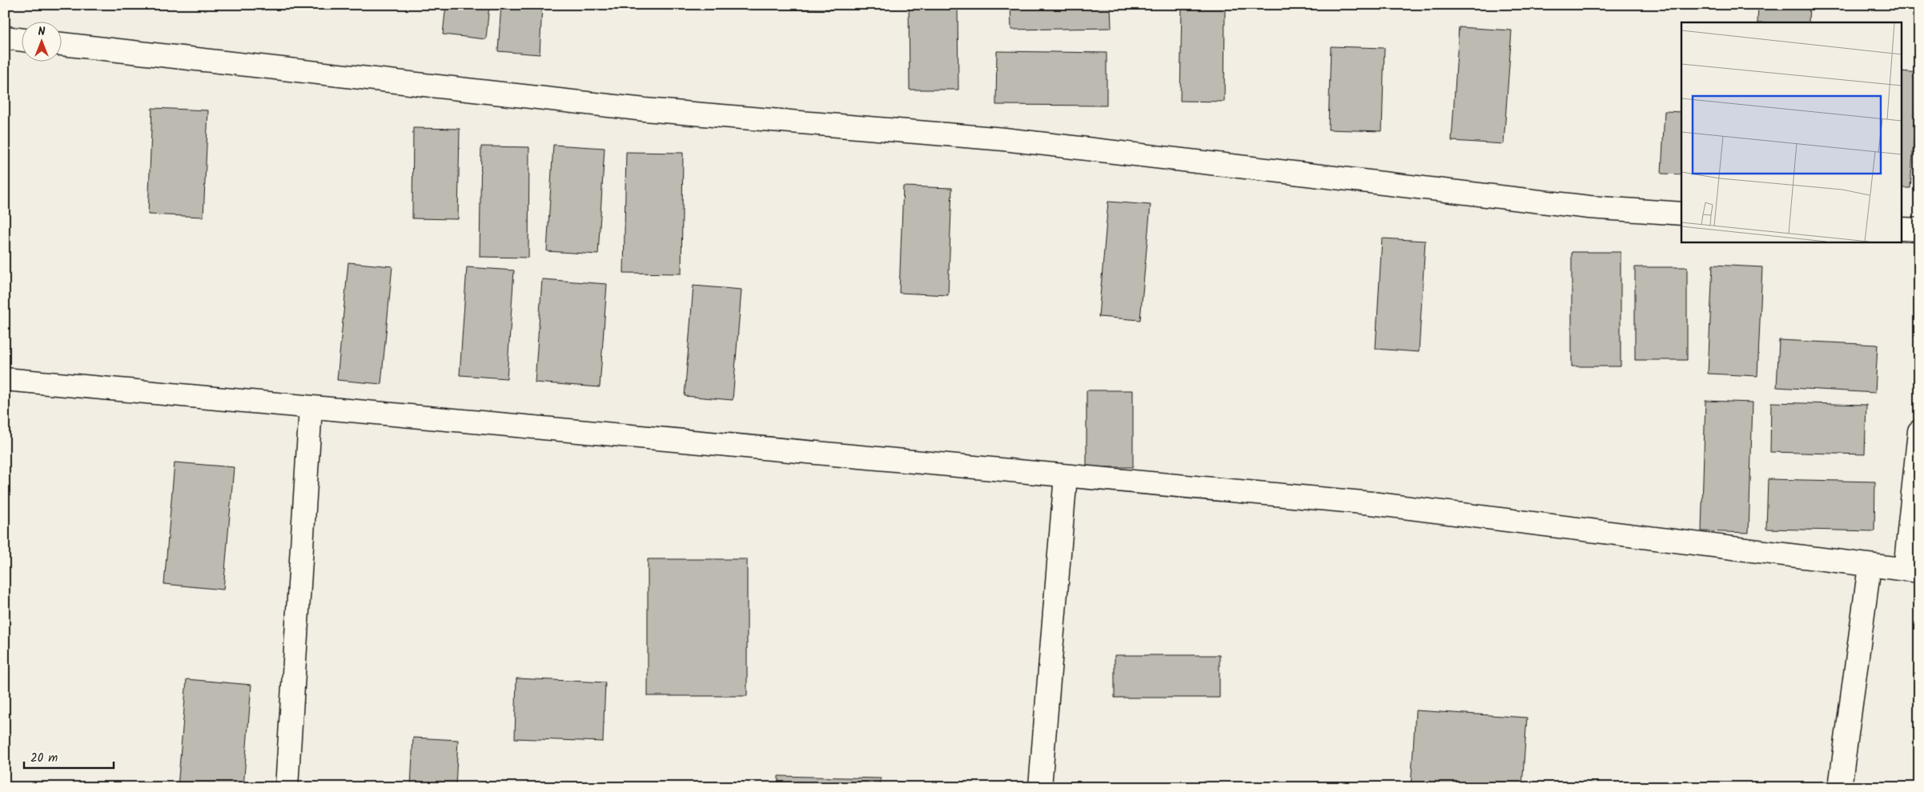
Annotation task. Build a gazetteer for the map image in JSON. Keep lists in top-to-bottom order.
{
  "scale_bar": "20 m",
  "north": "top"
}
